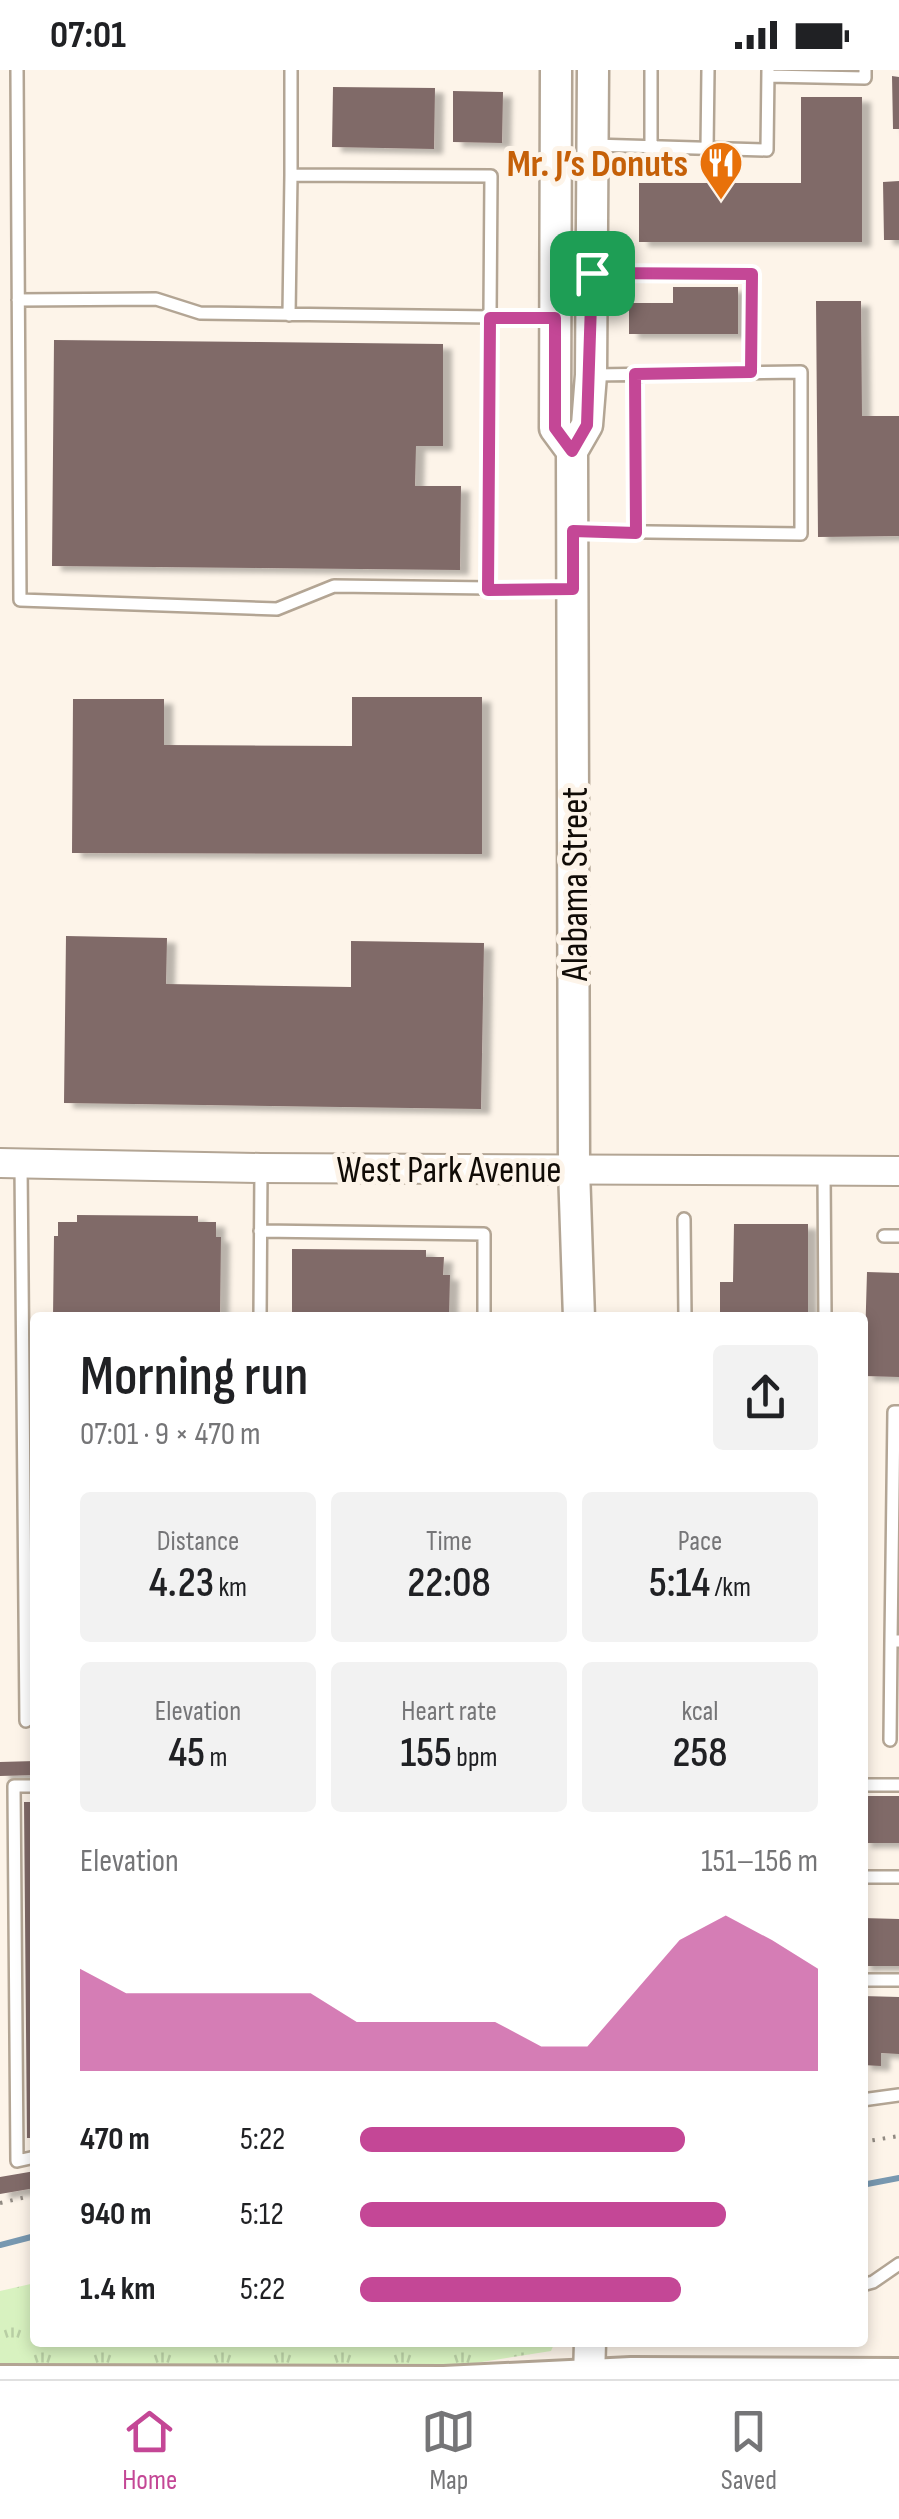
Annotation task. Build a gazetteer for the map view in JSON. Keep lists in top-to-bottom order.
{
  "streets": {
    "main road": ["Alabama Street"],
    "street": ["West Park Avenue"]
  },
  "crossings": [
    ["Alabama Street", "West Park Avenue"]
  ],
  "places": {
    "restaurant": ["Mr. J’s Donuts"]
  },
  "page": {
    "status": "07:01",
    "heading": ["Morning run", "07:01 · 9 × 470 m"],
    "stats": [
      ["Distance", "4.23 km"],
      ["Time", "22:08"],
      ["Pace", "5:14 /km"],
      ["Elevation", "45 m"],
      ["Heart rate", "155 bpm"],
      ["kcal", "258"]
    ],
    "chart": ["Elevation", "151–156 m"],
    "list": [
      {
        "name": "470 m",
        "note": "5:22"
      },
      {
        "name": "940 m",
        "note": "5:12"
      },
      {
        "name": "1.4 km",
        "note": "5:22"
      }
    ],
    "tabs": ["Home", "Map", "Saved"]
  }
}
